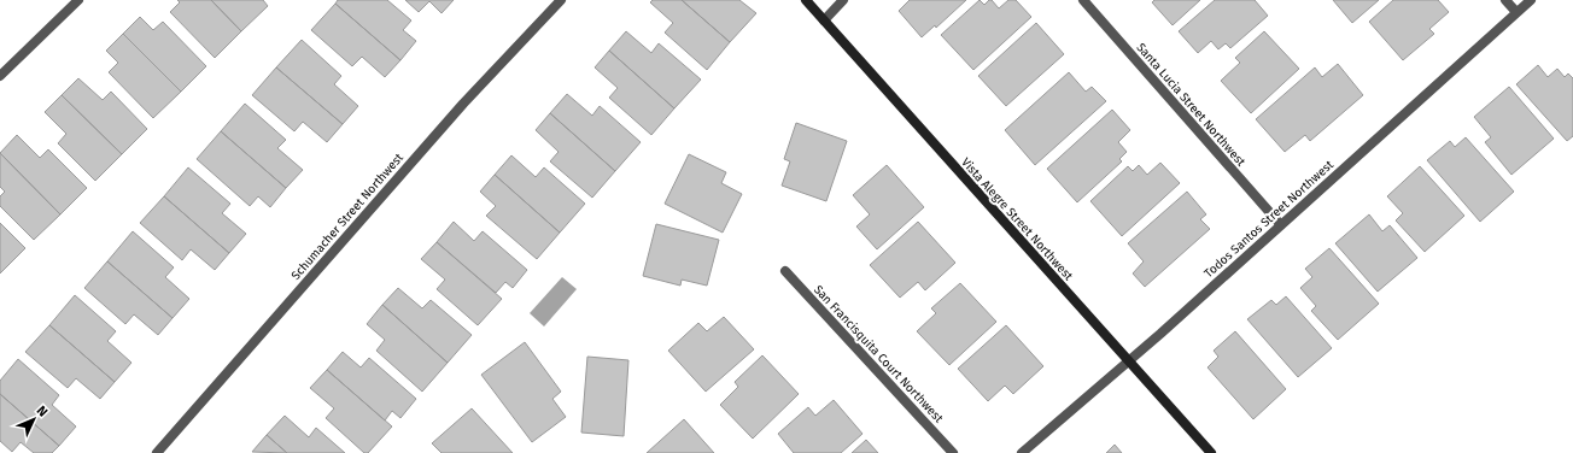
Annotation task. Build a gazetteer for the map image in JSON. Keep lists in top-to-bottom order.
{
  "streets": {
    "street": [
      "Santa Lucia Street Northwest",
      "Schumacher Street Northwest",
      "Vista Alegre Street Northwest",
      "Todos Santos Street Northwest",
      "San Francisquita Court Northwest"
    ]
  },
  "crossings": [
    ["Santa Lucia Street Northwest", "Todos Santos Street Northwest"],
    ["Vista Alegre Street Northwest", "Todos Santos Street Northwest"]
  ],
  "north": "top right"
}
